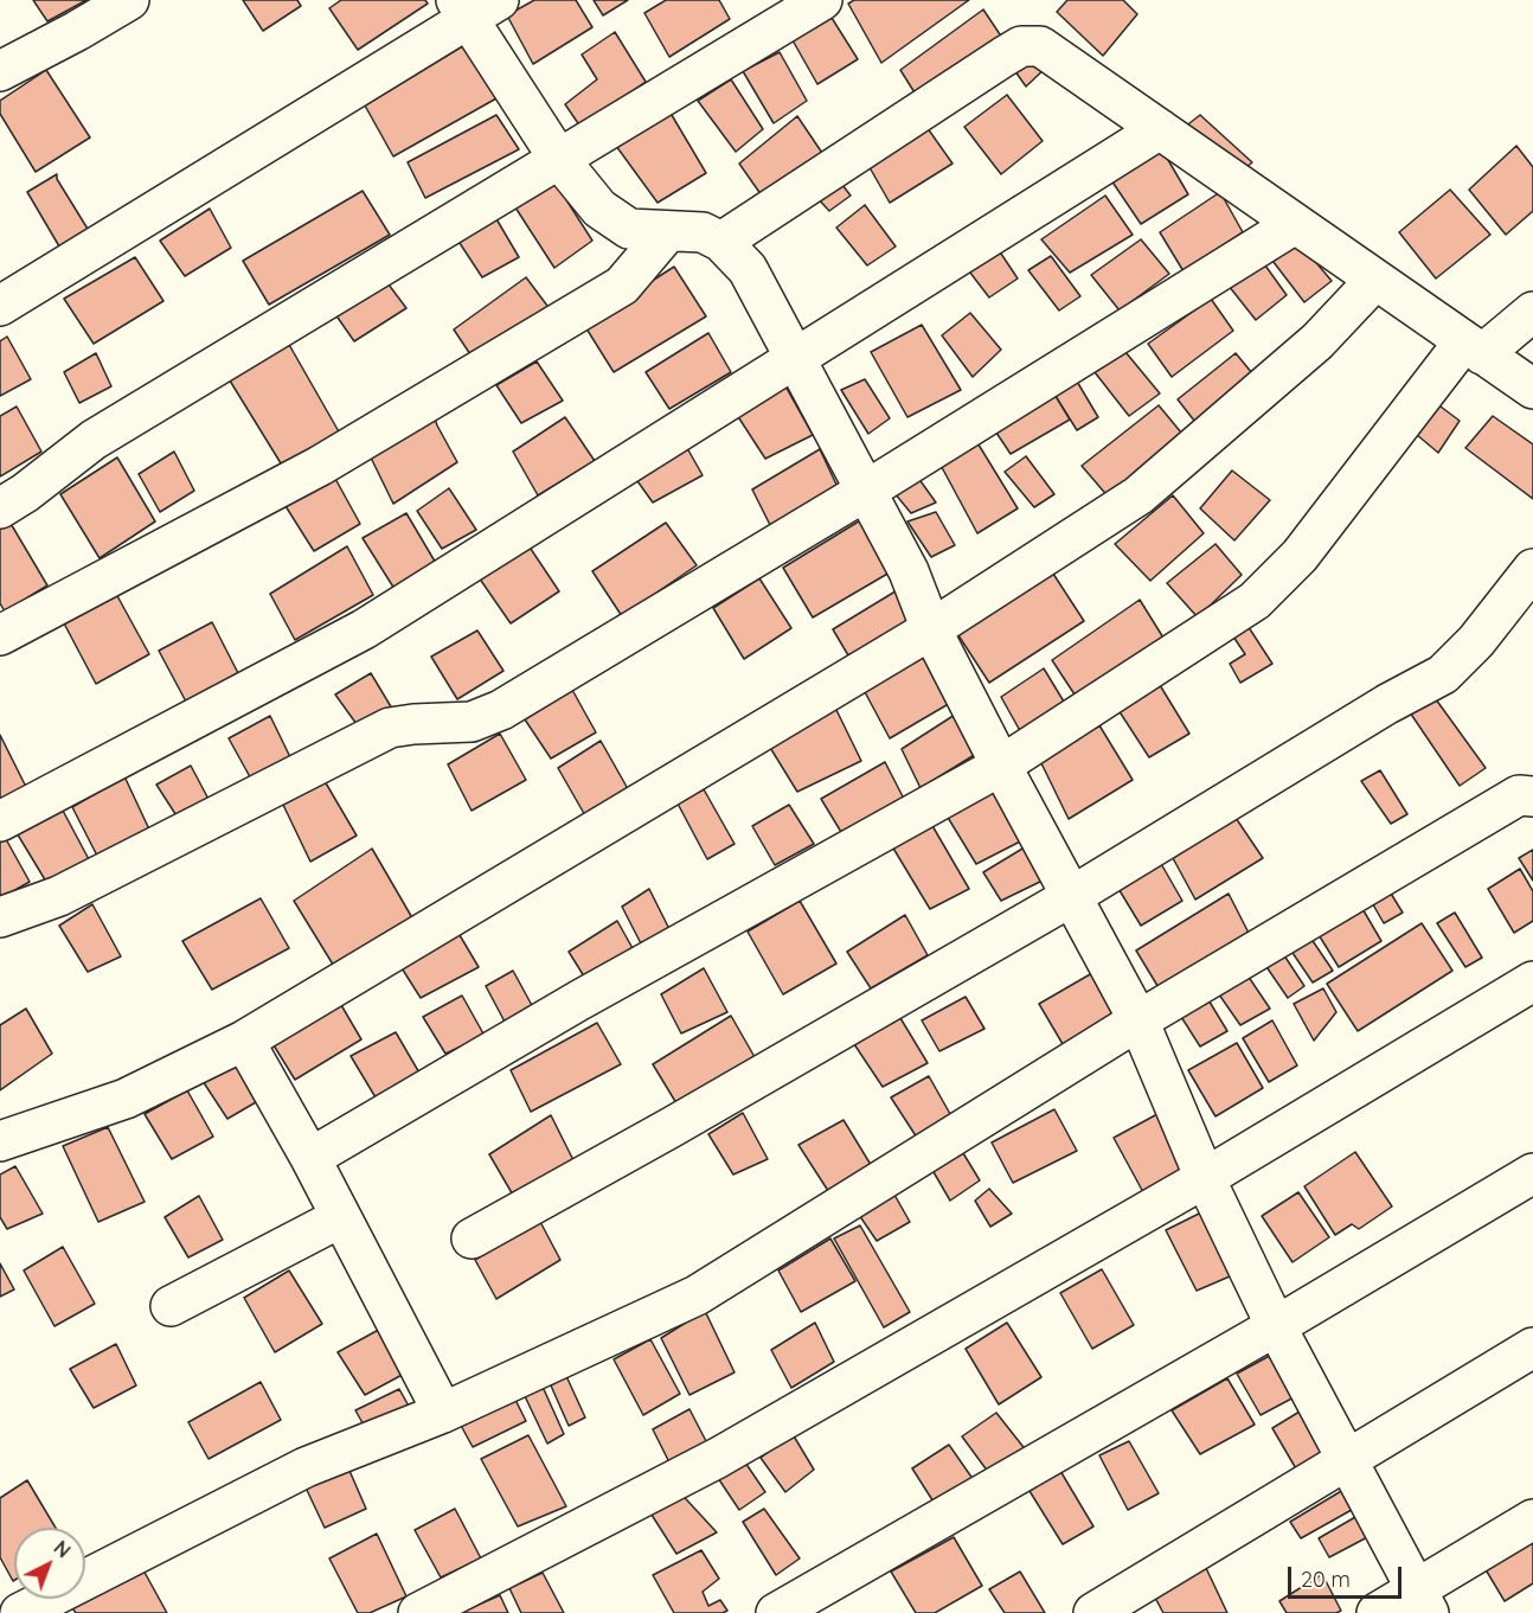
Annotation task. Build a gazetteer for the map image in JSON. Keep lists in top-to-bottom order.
{
  "scale_bar": "20 m",
  "north": "top right"
}
